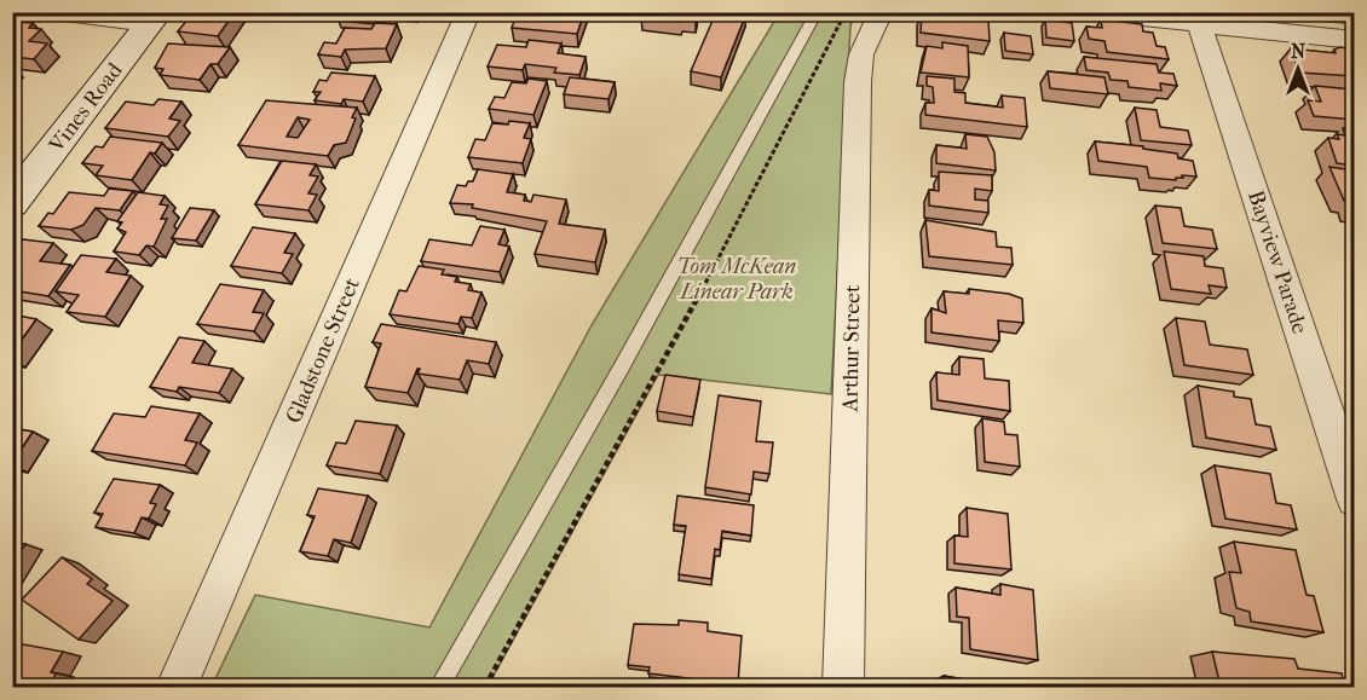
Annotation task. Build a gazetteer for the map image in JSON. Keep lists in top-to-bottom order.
{
  "streets": {
    "main road": ["Vines Road"],
    "street": ["Bayview Parade", "Arthur Street", "Gladstone Street"]
  },
  "parks": ["Tom McKean Linear Park"],
  "north": "top"
}
